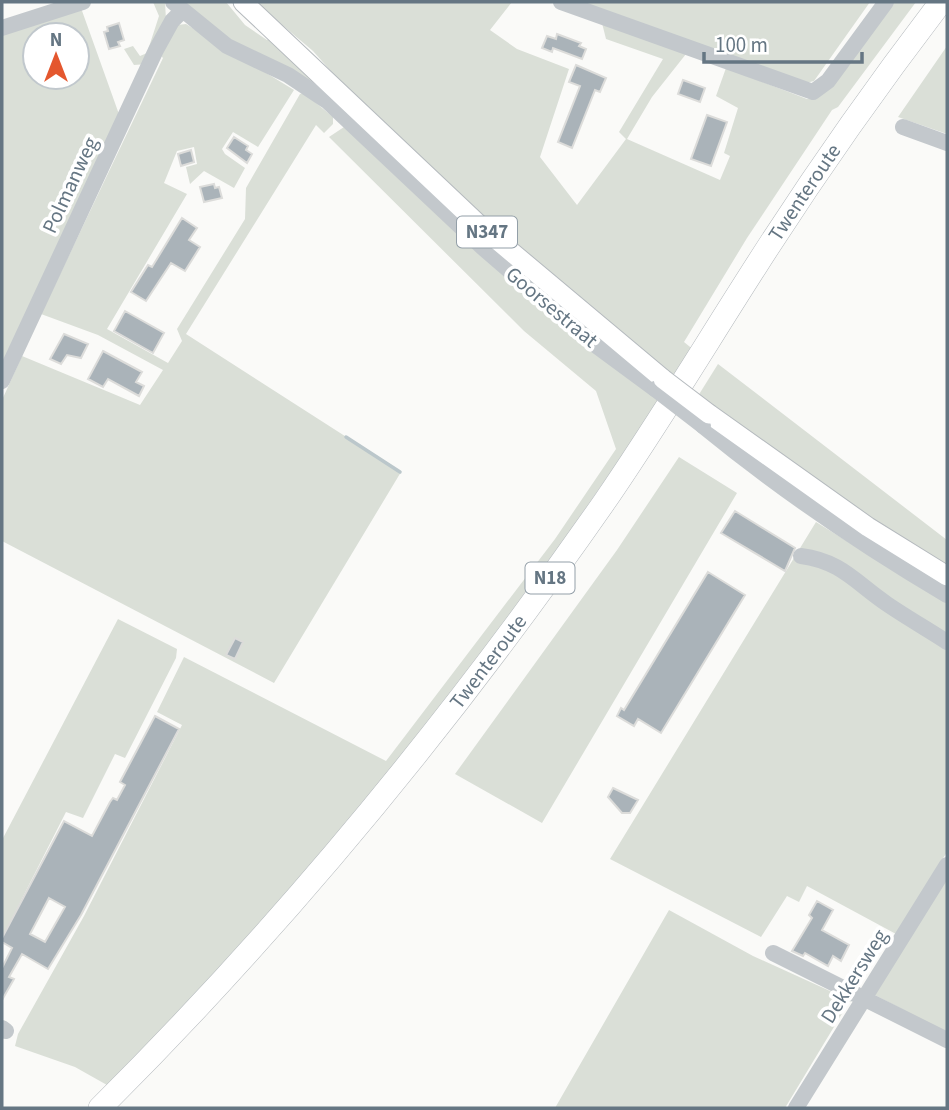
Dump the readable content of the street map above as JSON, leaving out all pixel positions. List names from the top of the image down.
{
  "streets": {
    "highway": ["Twenteroute", "N18"],
    "main road": ["N347", "Goorsestraat"],
    "street": ["Polmanweg", "Dekkersweg"]
  },
  "crossings": [
    ["Polmanweg", "Goorsestraat"]
  ],
  "scale_bar": "100 m",
  "north": "top"
}
